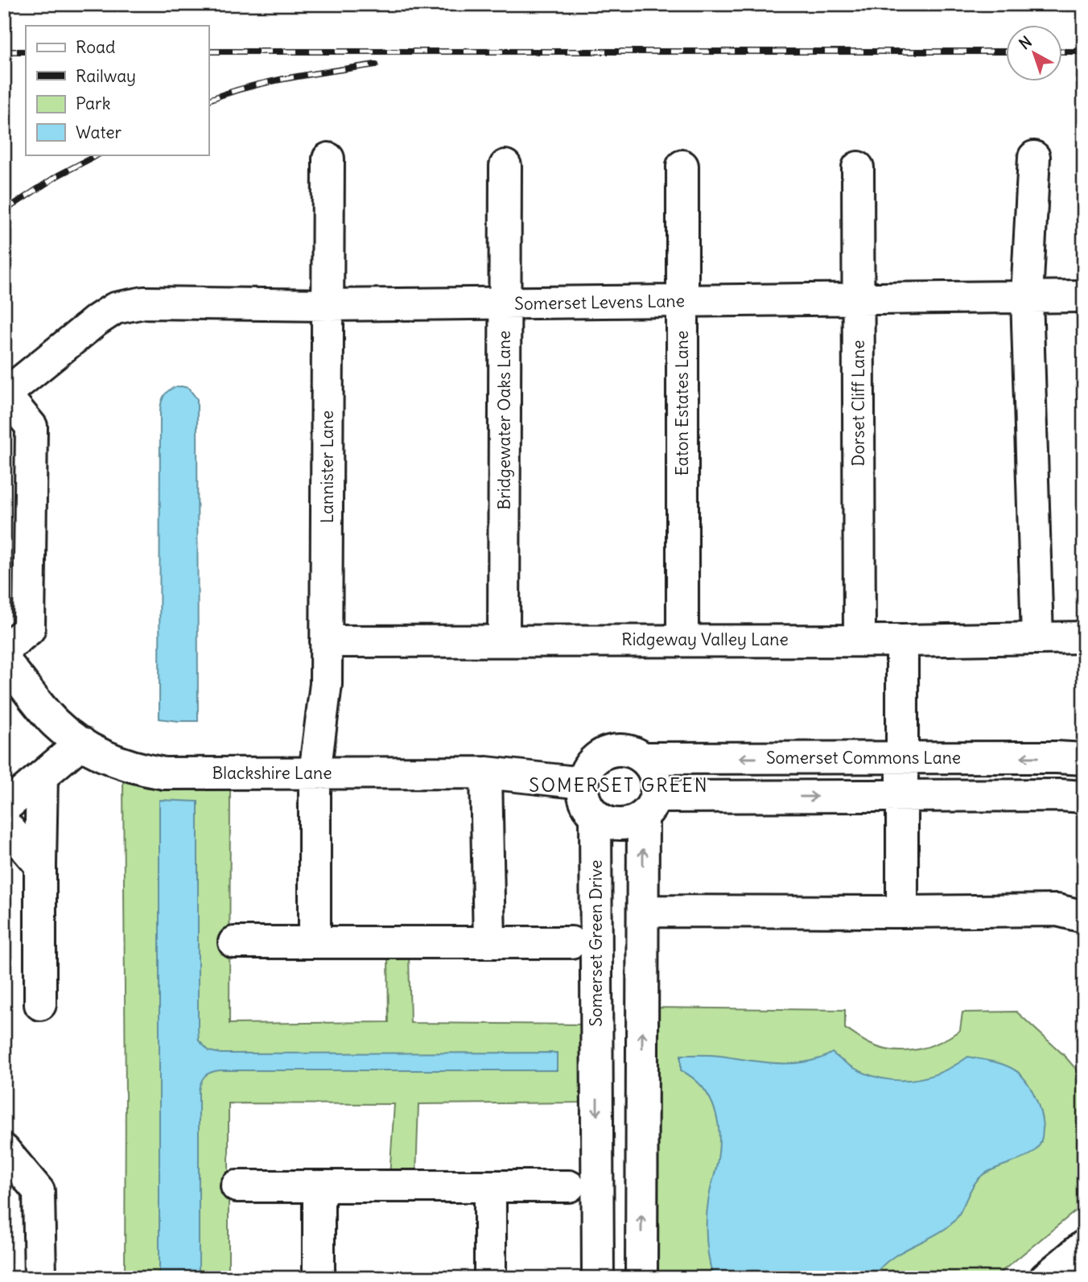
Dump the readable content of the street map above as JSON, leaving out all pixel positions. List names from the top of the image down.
{
  "streets": {
    "street": [
      "Somerset Levens Lane",
      "Eaton Estates Lane",
      "Dorset Cliff Lane",
      "Bridgewater Oaks Lane",
      "Lannister Lane",
      "Ridgeway Valley Lane",
      "Somerset Commons Lane",
      "Blackshire Lane",
      "Somerset Green Drive"
    ]
  },
  "crossings": [
    ["Somerset Levens Lane", "Eaton Estates Lane"],
    ["Somerset Levens Lane", "Dorset Cliff Lane"],
    ["Somerset Levens Lane", "Bridgewater Oaks Lane"],
    ["Somerset Levens Lane", "Lannister Lane"],
    ["Eaton Estates Lane", "Ridgeway Valley Lane"],
    ["Dorset Cliff Lane", "Ridgeway Valley Lane"],
    ["Bridgewater Oaks Lane", "Ridgeway Valley Lane"],
    ["Lannister Lane", "Ridgeway Valley Lane"],
    ["Lannister Lane", "Blackshire Lane"],
    ["Somerset Commons Lane", "Blackshire Lane"],
    ["Somerset Commons Lane", "Somerset Green Drive"],
    ["Blackshire Lane", "Somerset Green Drive"]
  ],
  "districts": ["SOMERSET GREEN"],
  "legend": [
    "Road",
    "Railway",
    "Park",
    "Water"
  ],
  "north": "top left"
}
